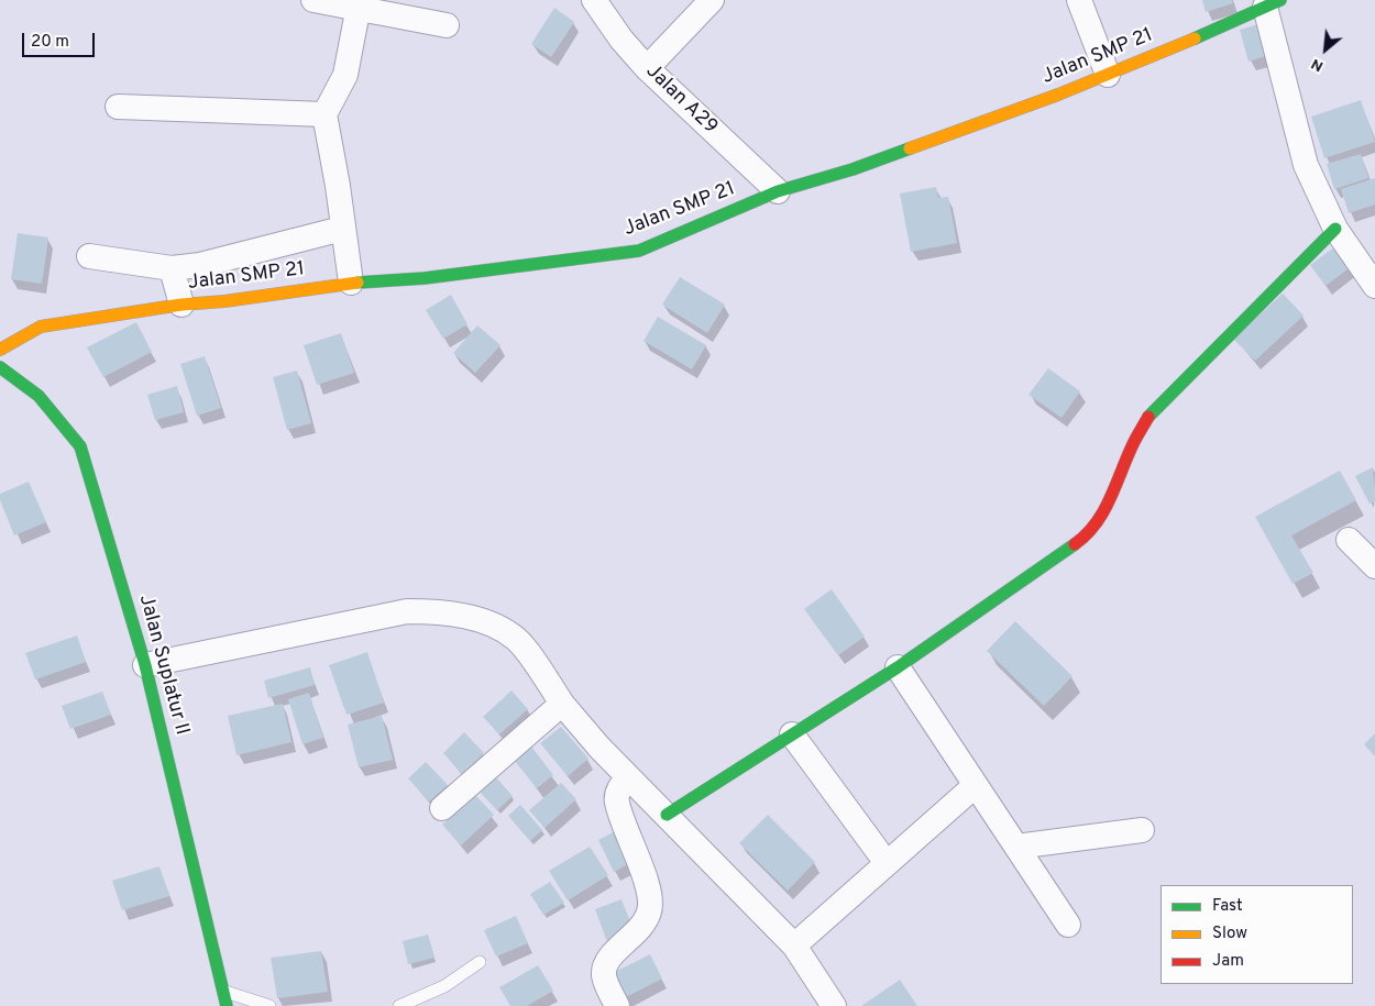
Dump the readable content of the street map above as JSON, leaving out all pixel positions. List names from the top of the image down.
{
  "streets": {
    "street": ["Jalan SMP 21", "Jalan A29", "Jalan Suplatur II"]
  },
  "crossings": [
    ["Jalan SMP 21", "Jalan A29"]
  ],
  "legend": ["Fast", "Slow", "Jam"],
  "scale_bar": "20 m",
  "north": "bottom left"
}
